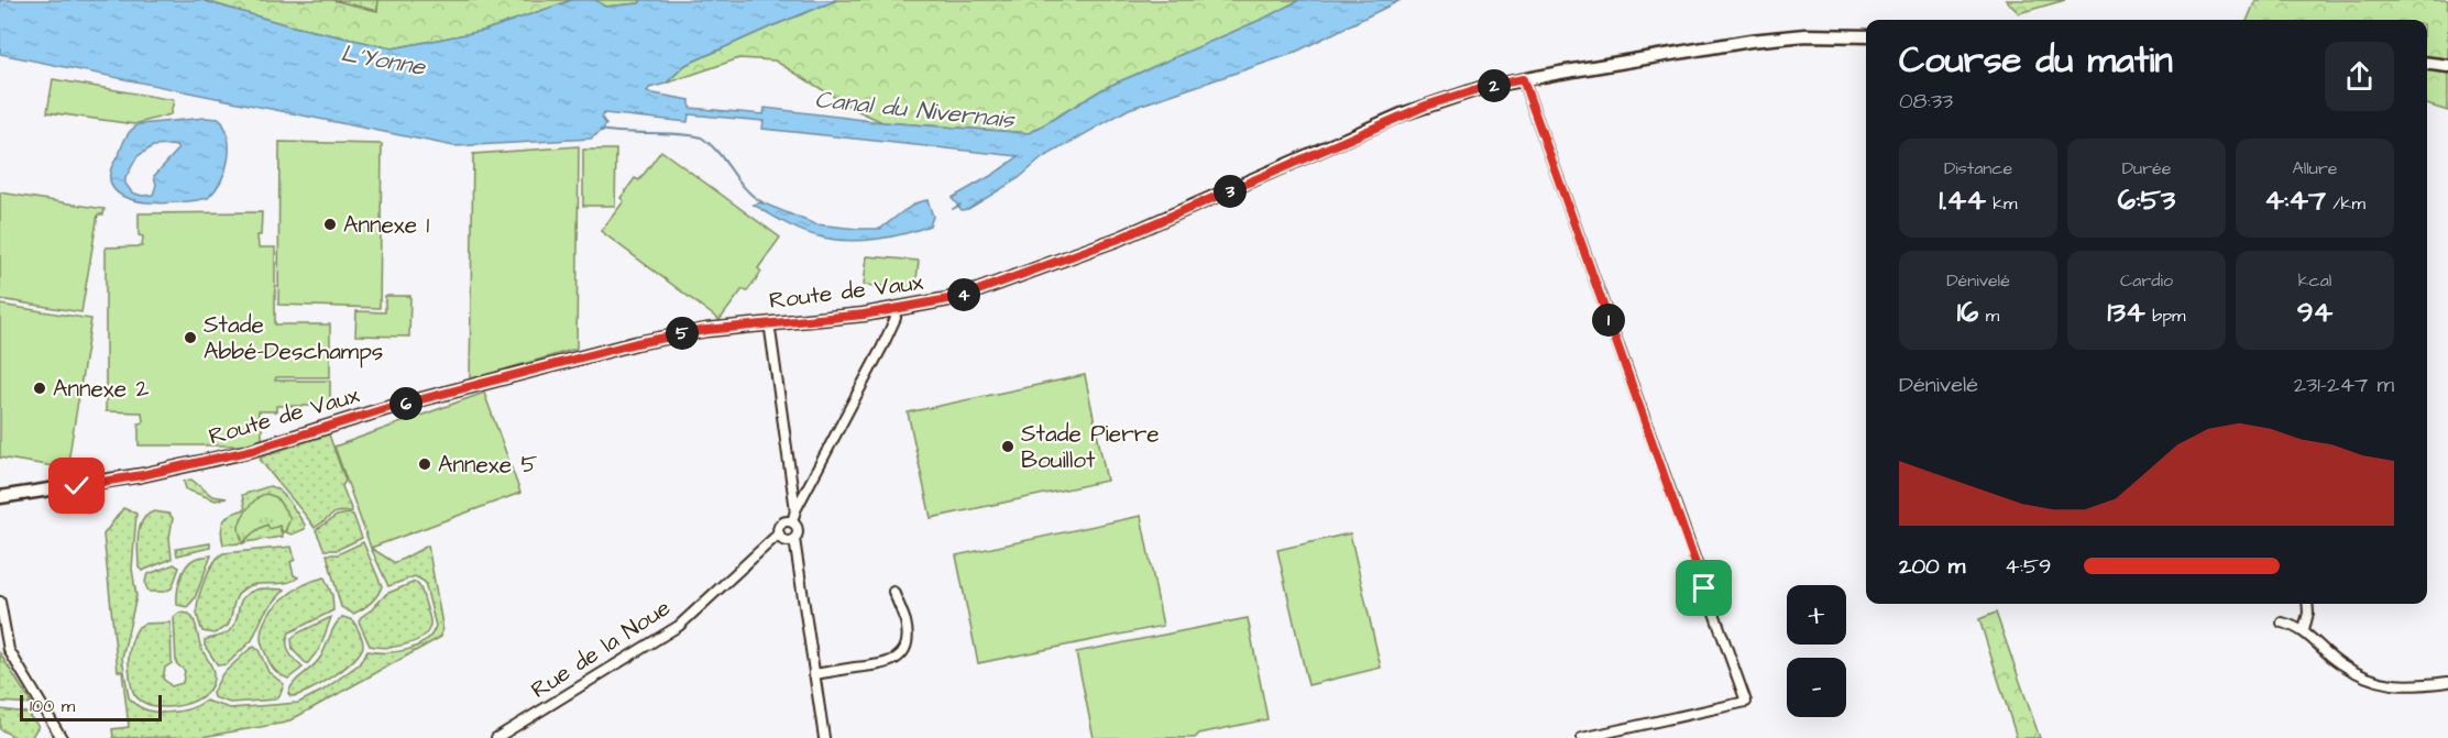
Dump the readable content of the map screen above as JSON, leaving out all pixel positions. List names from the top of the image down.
{
  "streets": {
    "street": ["Route de Vaux", "Rue de la Noue"]
  },
  "water": ["L'Yonne", "Canal du Nivernais"],
  "places": [
    "Annexe 1",
    "Stade Abbé-Deschamps",
    "Annexe 2",
    "Stade Pierre Bouillot",
    "Annexe 5"
  ],
  "scale_bar": "100 m",
  "page": {
    "heading": ["Course du matin", "08:33"],
    "pins": [
      "2",
      "3",
      "4",
      "1",
      "5",
      "6"
    ],
    "stats": [
      ["Distance", "1.44 km"],
      ["Durée", "6:53"],
      ["Allure", "4:47 /km"],
      ["Dénivelé", "16 m"],
      ["Cardio", "134 bpm"],
      ["kcal", "94"]
    ],
    "chart": ["Dénivelé", "231–247 m"],
    "list": [
      {
        "name": "200 m",
        "note": "4:59"
      }
    ],
    "map_buttons": ["+", "−"],
    "scale": "100 m"
  }
}
